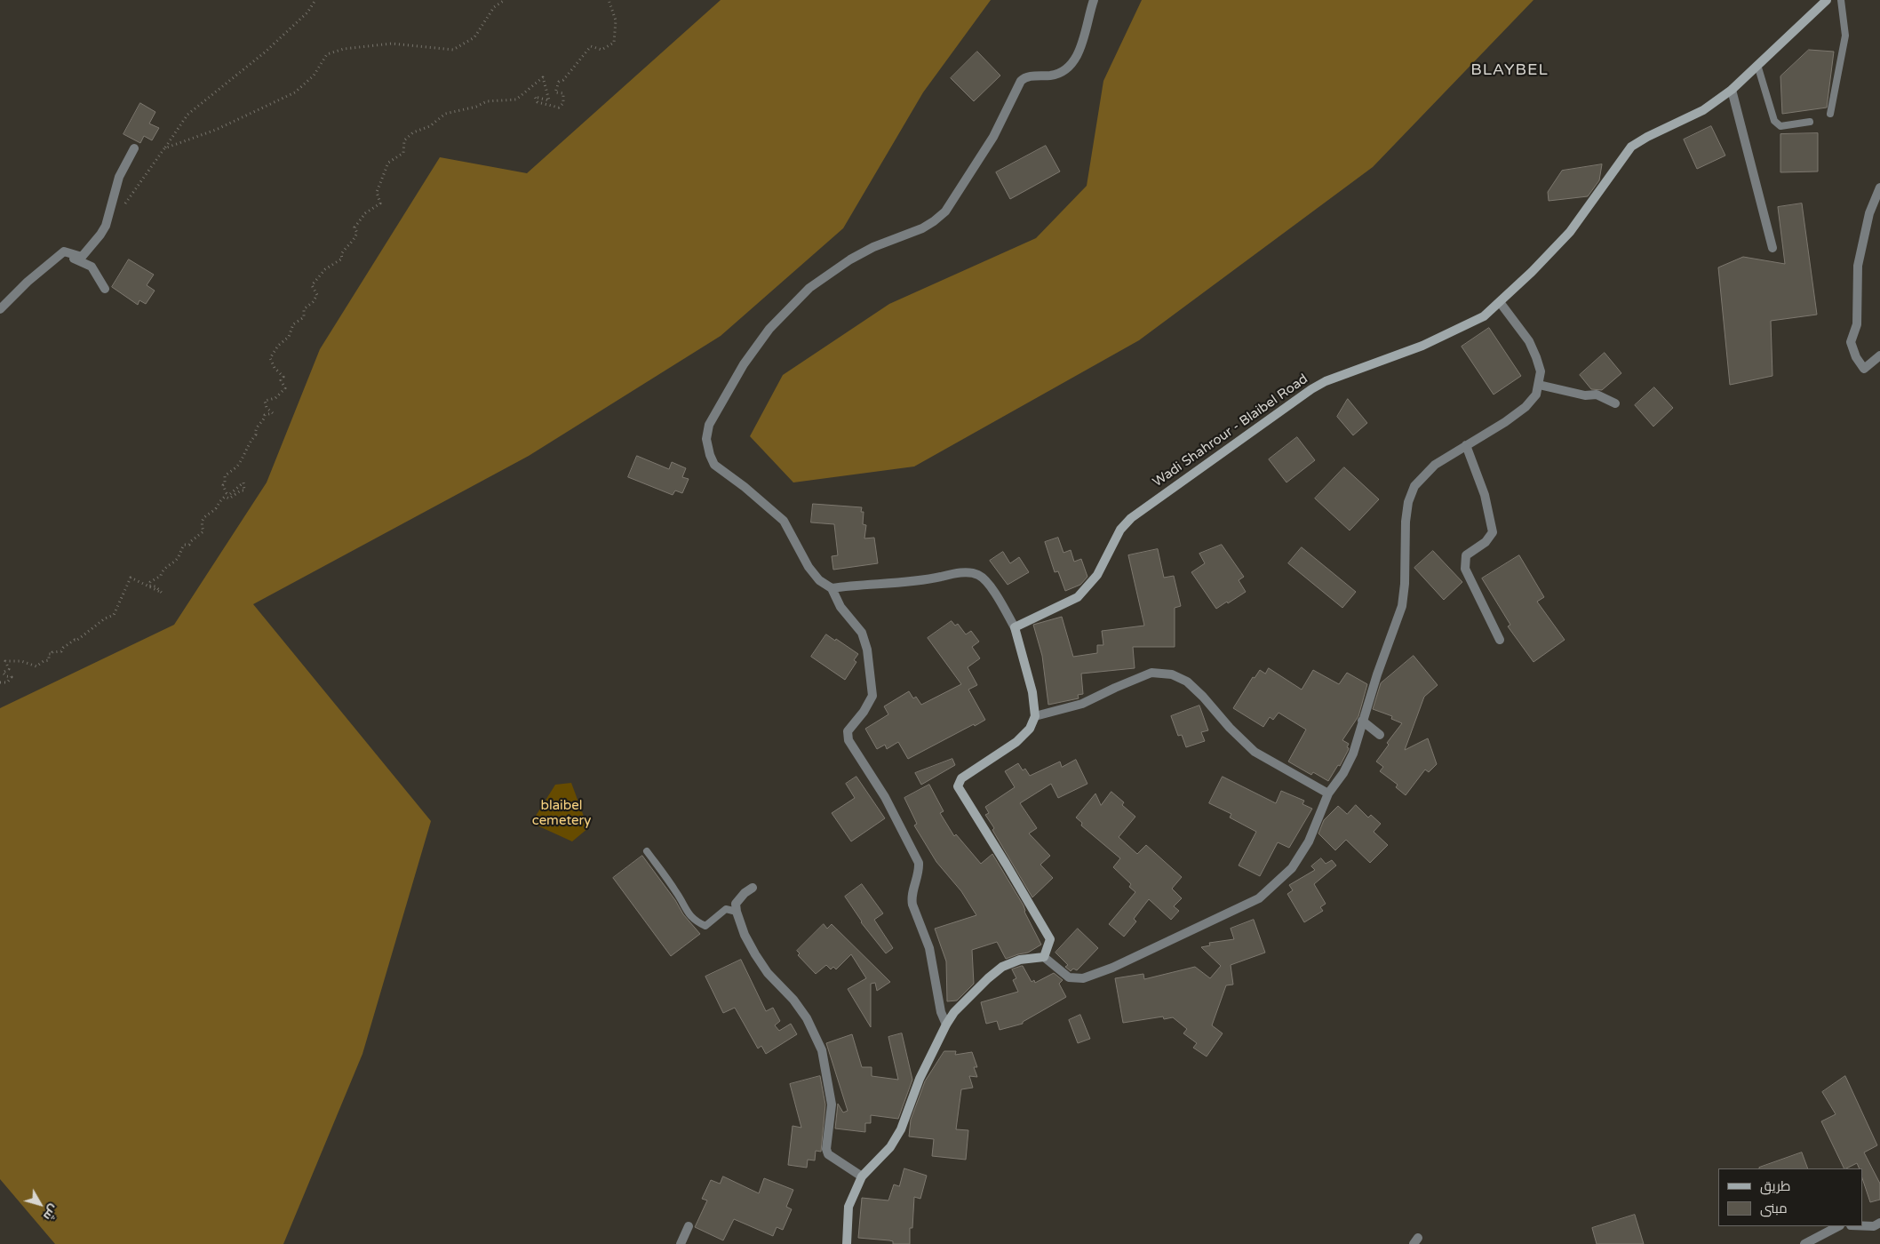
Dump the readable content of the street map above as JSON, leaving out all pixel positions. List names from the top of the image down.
{
  "streets": {
    "street": ["Wadi Shahrour - Blaibel Road"]
  },
  "districts": ["BLAYBEL"],
  "parks": ["blaibel cemetery"],
  "legend": ["طريق", "مبنى"],
  "north": "bottom right"
}
